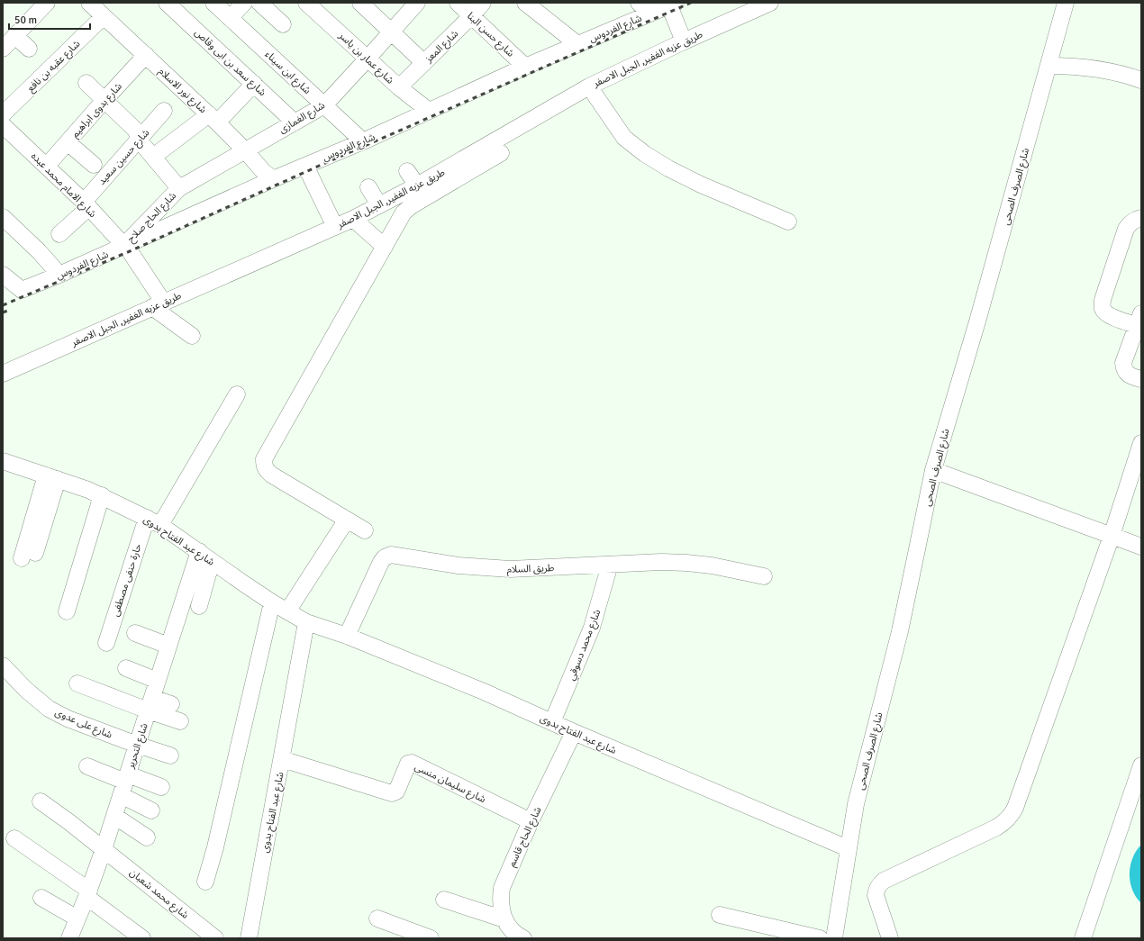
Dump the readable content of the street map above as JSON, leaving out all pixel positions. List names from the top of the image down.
{
  "streets": {
    "street": [
      "شارع الفردوس",
      "شارع حسن البنا",
      "شارع المعز",
      "شارع عمار بن ياسر",
      "طريق عزبه الغفير, الجبل الاصفر",
      "شارع سعد بن ابى وقاص",
      "شارع عقبه بن نافع",
      "شارع ابن سيناء",
      "شارع نور الاسلام",
      "شارع بدوى ابراهيم",
      "شارع الغمازى",
      "شارع حسين سعيد",
      "شارع الامام محمد عبده",
      "شارع الصرف الصحى",
      "شارع الحاج صلاح",
      "شارع عبد الفتاح بدوى",
      "طريق السلام",
      "حارة حنفى مصطفى",
      "شارع محمد دسوقي",
      "شارع على عدوى",
      "شارع التحرير",
      "شارع سليمان منسى",
      "شارع الحاج قاسم",
      "شارع محمد شعبان"
    ]
  },
  "crossings": [
    ["شارع الفردوس", "شارع حسن البنا"],
    ["شارع الفردوس", "شارع عمار بن ياسر"],
    ["شارع الفردوس", "شارع ابن سيناء"],
    ["شارع الفردوس", "شارع نور الاسلام"],
    ["شارع الفردوس", "شارع الامام محمد عبده"],
    ["شارع الفردوس", "شارع الحاج صلاح"],
    ["شارع حسن البنا", "شارع المعز"],
    ["شارع المعز", "شارع عمار بن ياسر"],
    ["شارع عمار بن ياسر", "شارع الغمازى"],
    ["طريق عزبه الغفير, الجبل الاصفر", "شارع الامام محمد عبده"],
    ["شارع سعد بن ابى وقاص", "شارع الغمازى"],
    ["شارع عقبه بن نافع", "شارع نور الاسلام"],
    ["شارع ابن سيناء", "شارع الغمازى"],
    ["شارع نور الاسلام", "شارع بدوى ابراهيم"],
    ["شارع نور الاسلام", "شارع الغمازى"],
    ["شارع بدوى ابراهيم", "شارع الامام محمد عبده"],
    ["شارع بدوى ابراهيم", "شارع الحاج صلاح"],
    ["شارع الغمازى", "شارع الحاج صلاح"],
    ["شارع حسين سعيد", "شارع الامام محمد عبده"],
    ["شارع حسين سعيد", "شارع الحاج صلاح"],
    ["شارع الامام محمد عبده", "شارع الحاج صلاح"],
    ["شارع الصرف الصحى", "شارع عبد الفتاح بدوى"],
    ["شارع عبد الفتاح بدوى", "طريق السلام"],
    ["شارع عبد الفتاح بدوى", "حارة حنفى مصطفى"],
    ["شارع عبد الفتاح بدوى", "شارع محمد دسوقي"],
    ["شارع عبد الفتاح بدوى", "شارع التحرير"],
    ["شارع عبد الفتاح بدوى", "شارع سليمان منسى"],
    ["شارع عبد الفتاح بدوى", "شارع الحاج قاسم"],
    ["طريق السلام", "شارع محمد دسوقي"],
    ["شارع على عدوى", "شارع التحرير"],
    ["شارع التحرير", "شارع محمد شعبان"],
    ["شارع سليمان منسى", "شارع الحاج قاسم"]
  ],
  "scale_bar": "50 m"
}
